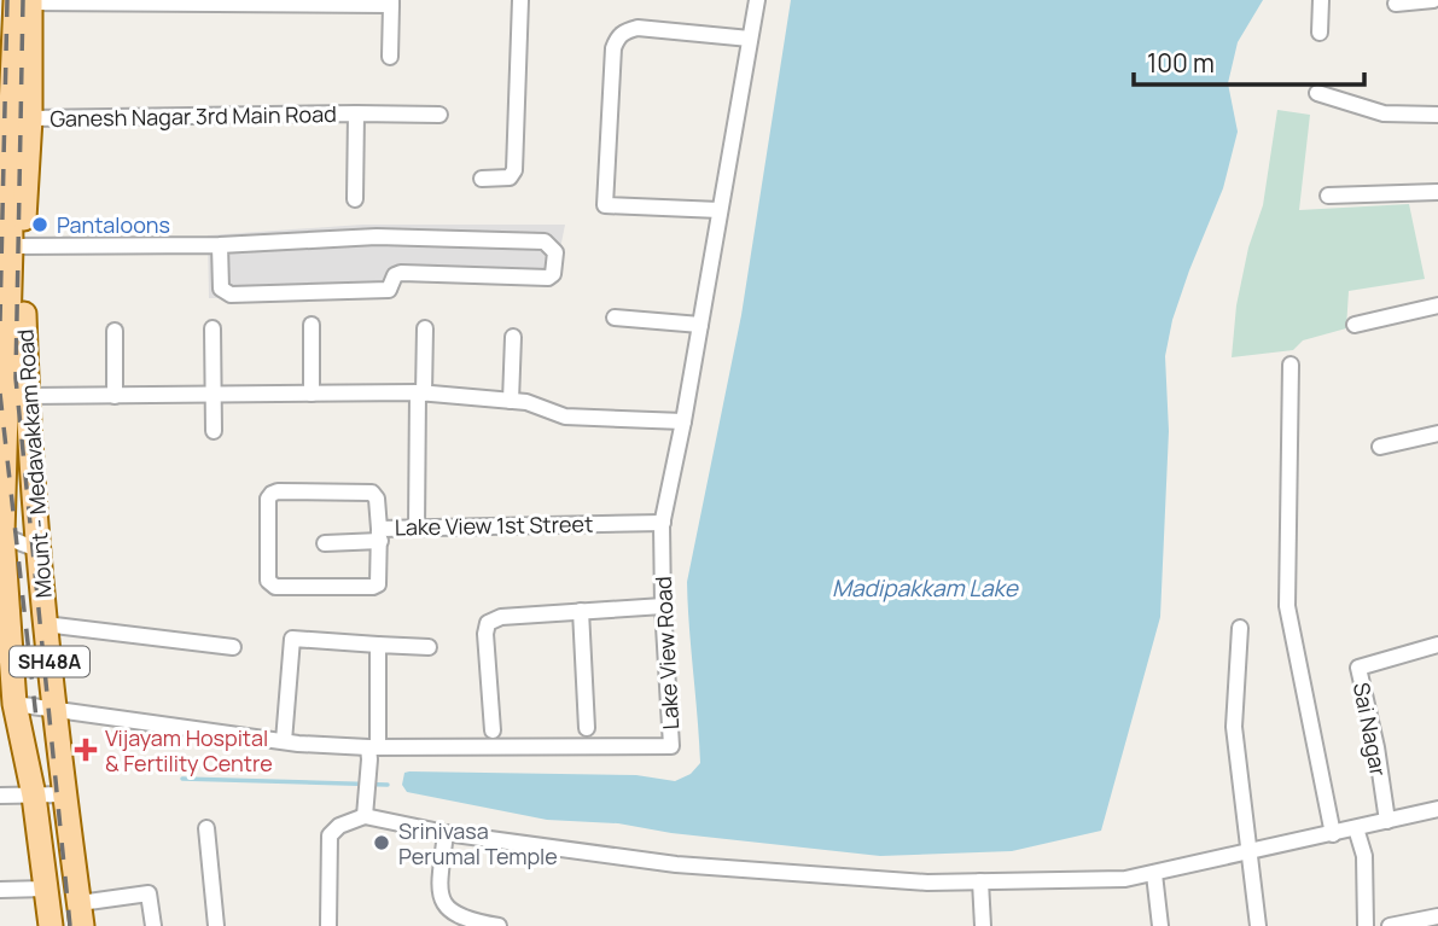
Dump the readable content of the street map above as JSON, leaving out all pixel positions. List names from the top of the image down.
{
  "streets": {
    "main road": ["Mount - Medavakkam Road", "SH48A"],
    "street": [
      "Ganesh Nagar 3rd Main Road",
      "Lake View 1st Street",
      "Lake View Road",
      "Sai Nagar"
    ]
  },
  "crossings": [
    ["Ganesh Nagar 3rd Main Road", "Mount - Medavakkam Road"],
    ["Mount - Medavakkam Road", "Lake View Road"],
    ["Lake View 1st Street", "Lake View Road"]
  ],
  "water": ["Madipakkam Lake"],
  "places": {
    "other": ["Pantaloons", "Srinivasa Perumal Temple"],
    "health": ["Vijayam Hospital & Fertility Centre"]
  },
  "scale_bar": "100 m"
}
